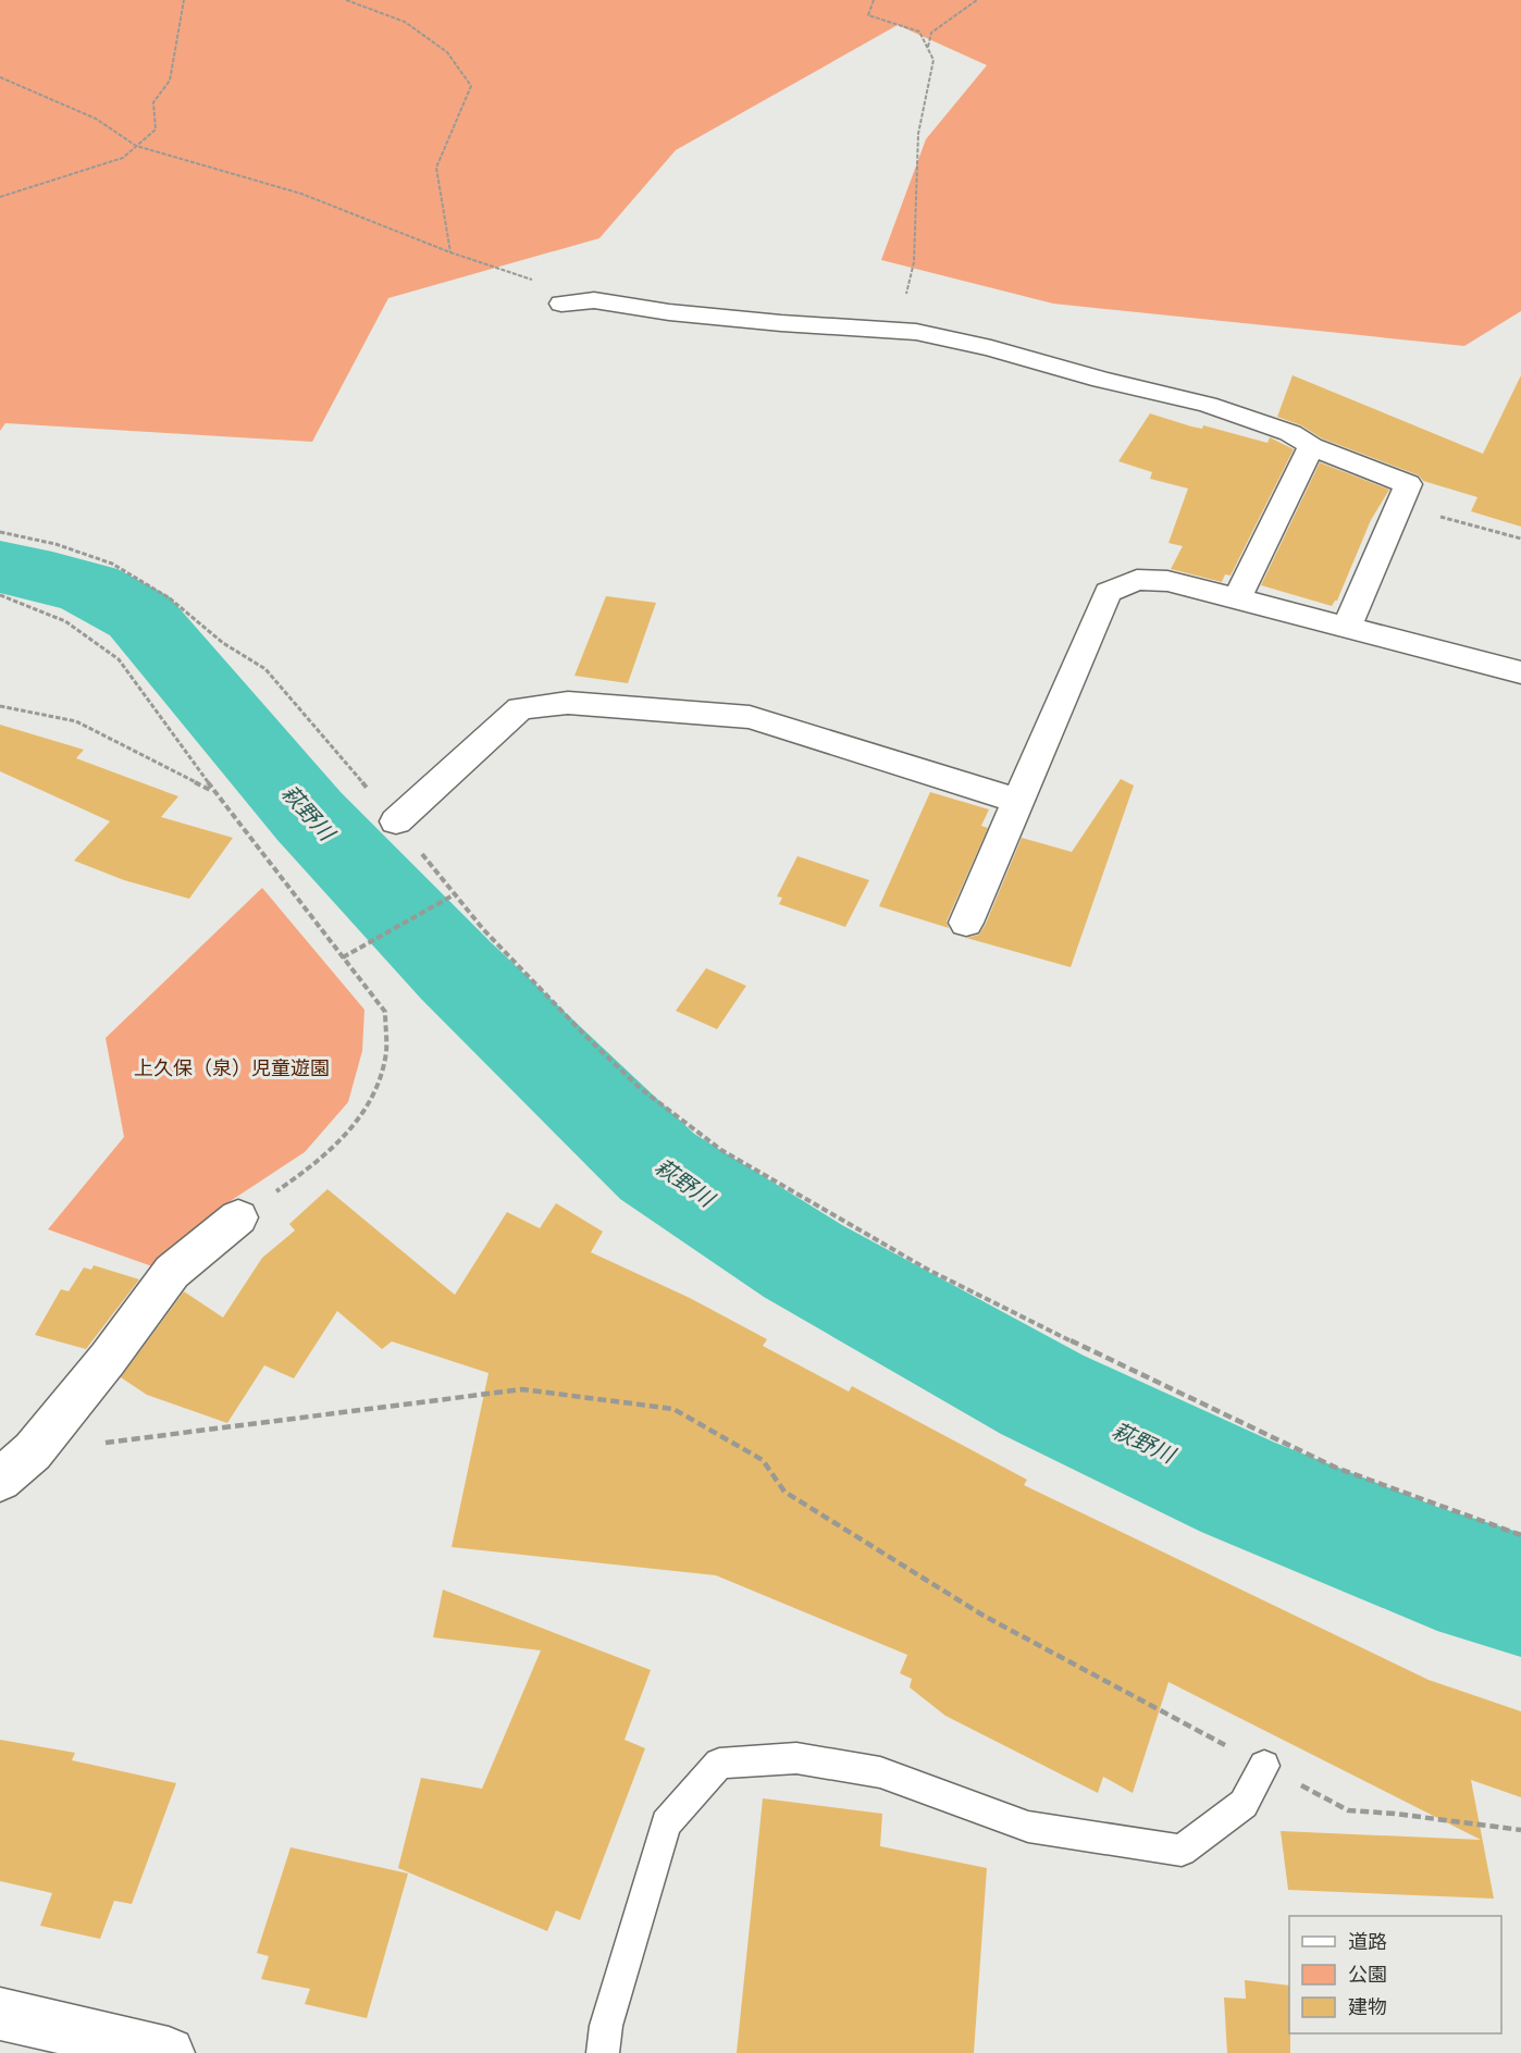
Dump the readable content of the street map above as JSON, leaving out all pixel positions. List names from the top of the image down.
{
  "water": ["萩野川"],
  "parks": ["上久保（泉）児童遊園"],
  "legend": ["道路", "公園", "建物"]
}
